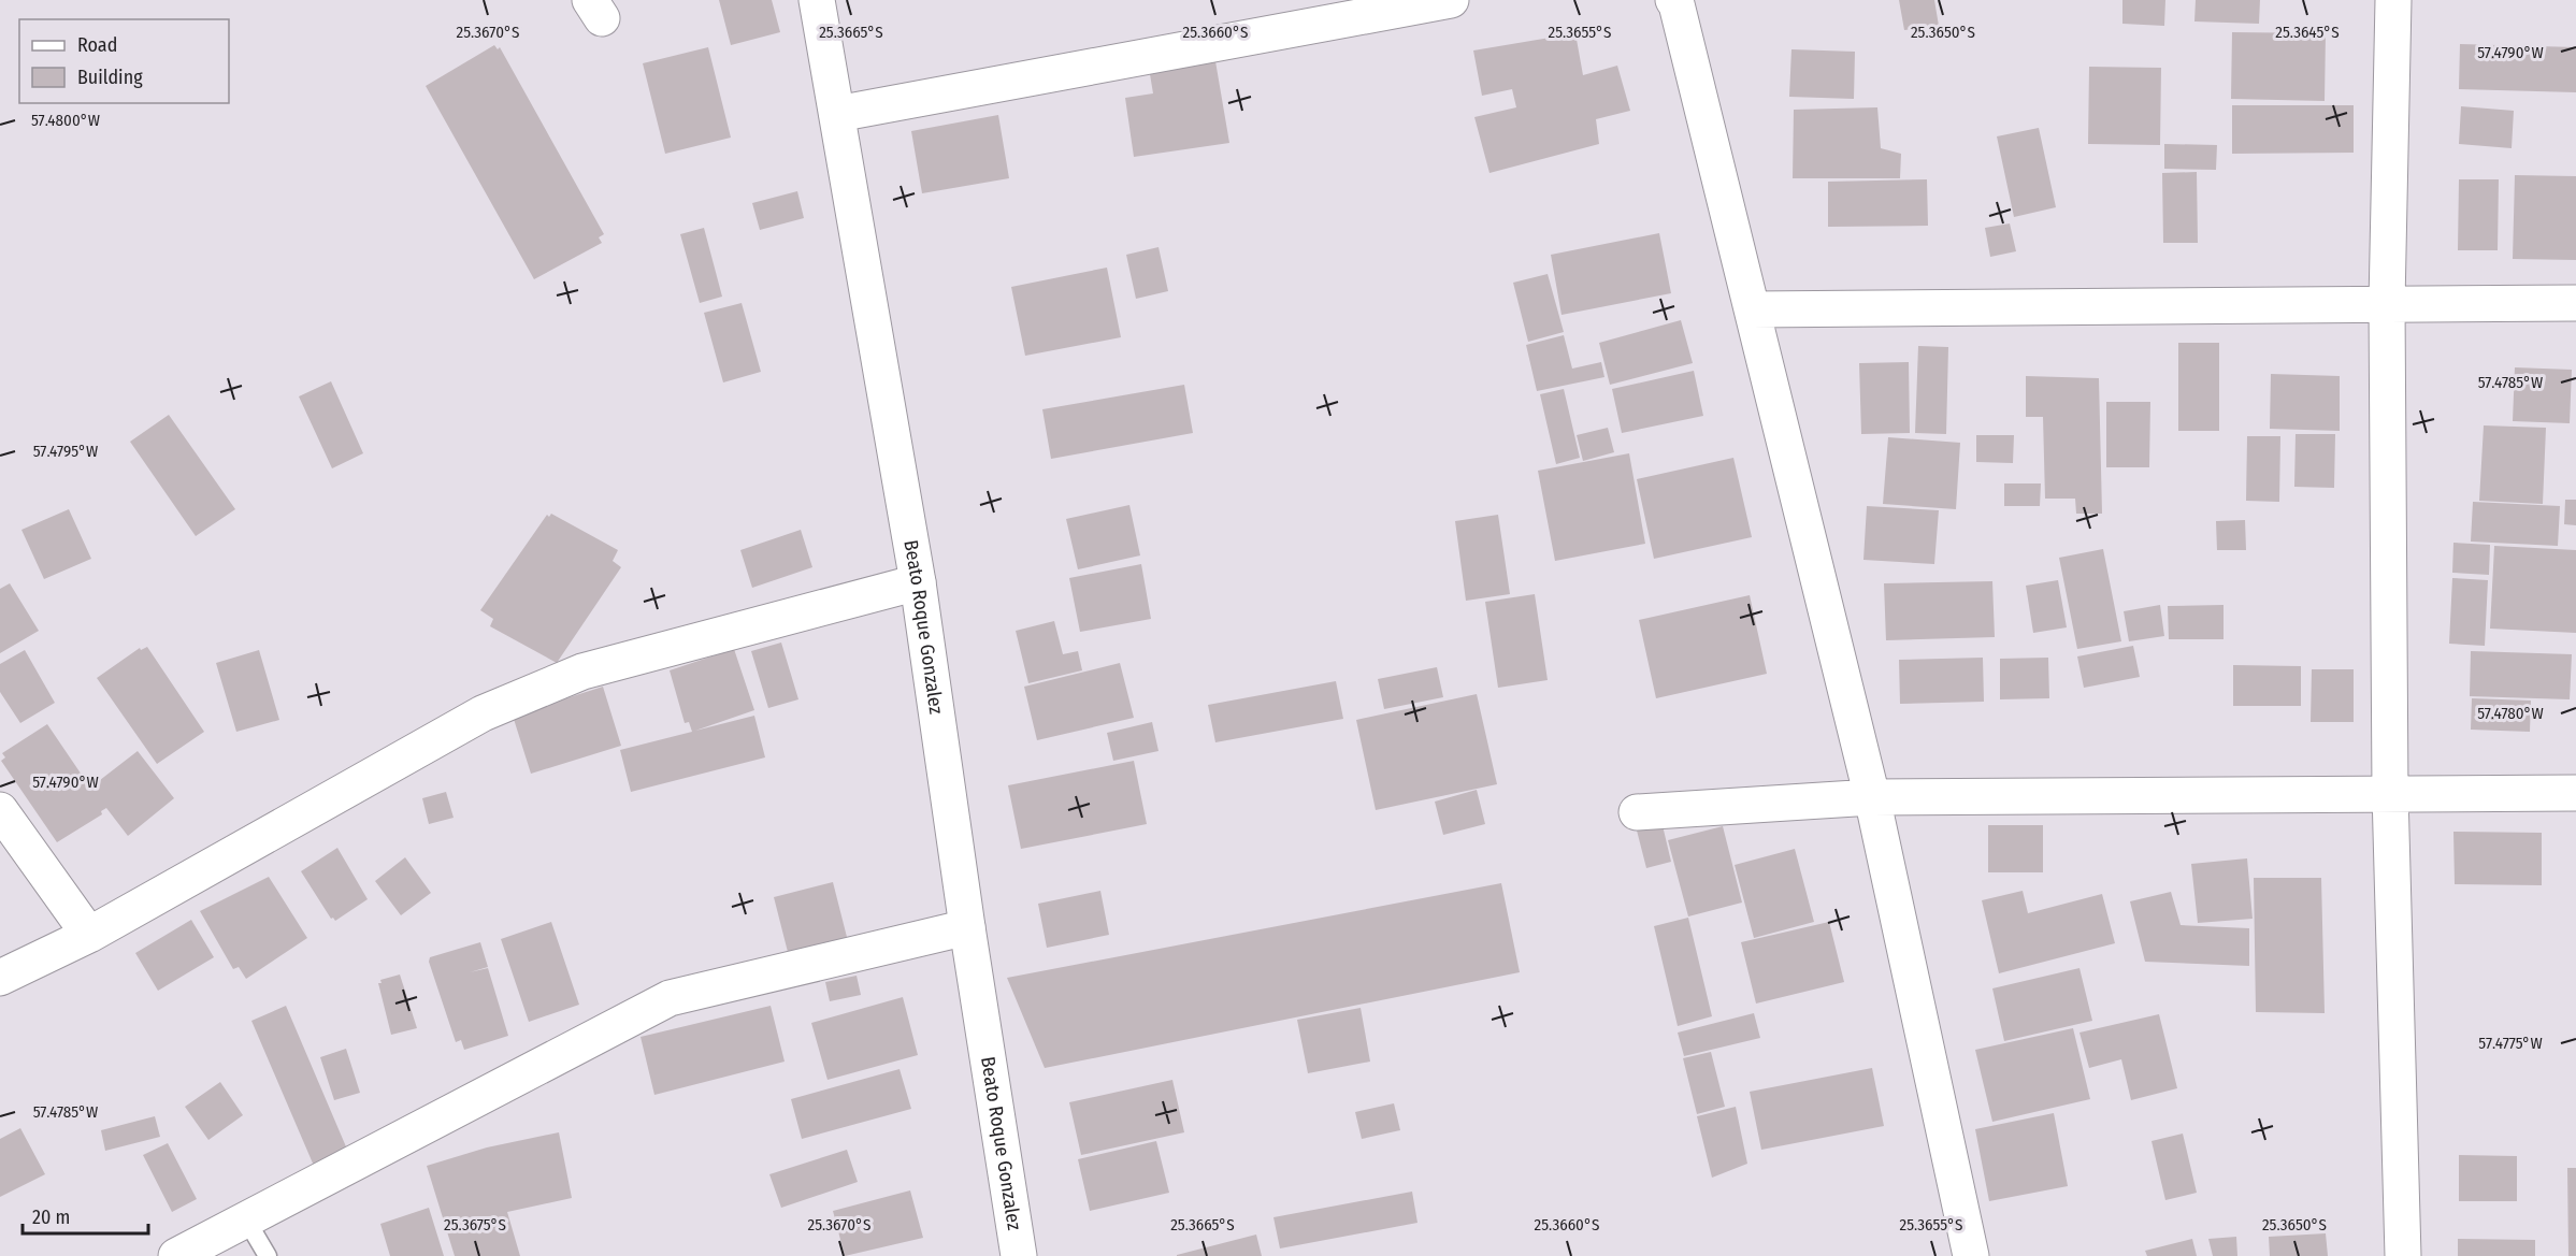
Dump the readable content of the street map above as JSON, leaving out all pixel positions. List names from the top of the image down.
{
  "streets": {
    "street": ["Beato Roque Gonzalez"]
  },
  "legend": ["Road", "Building"],
  "scale_bar": "20 m",
  "coordinates": [
    "25.3670°S",
    "25.3665°S",
    "25.3660°S",
    "25.3655°S",
    "25.3650°S",
    "25.3645°S",
    "57.4790°W",
    "57.4800°W",
    "57.4785°W",
    "57.4795°W",
    "57.4780°W",
    "57.4775°W",
    "25.3675°S"
  ]
}
